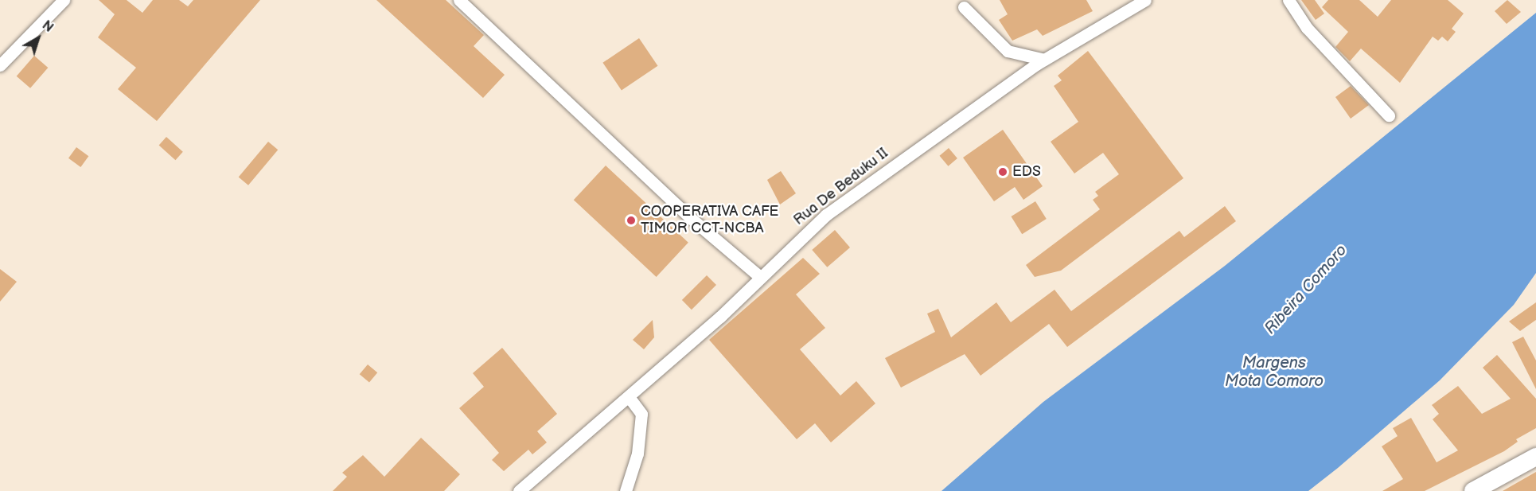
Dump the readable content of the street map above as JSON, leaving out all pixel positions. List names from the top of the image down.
{
  "streets": {
    "street": ["Rua De Beduku II"]
  },
  "water": ["Ribeira Comoro", "Margens Mota Comoro"],
  "places": ["EDS", "COOPERATIVA CAFE TIMOR CCT-NCBA"],
  "north": "top right"
}
